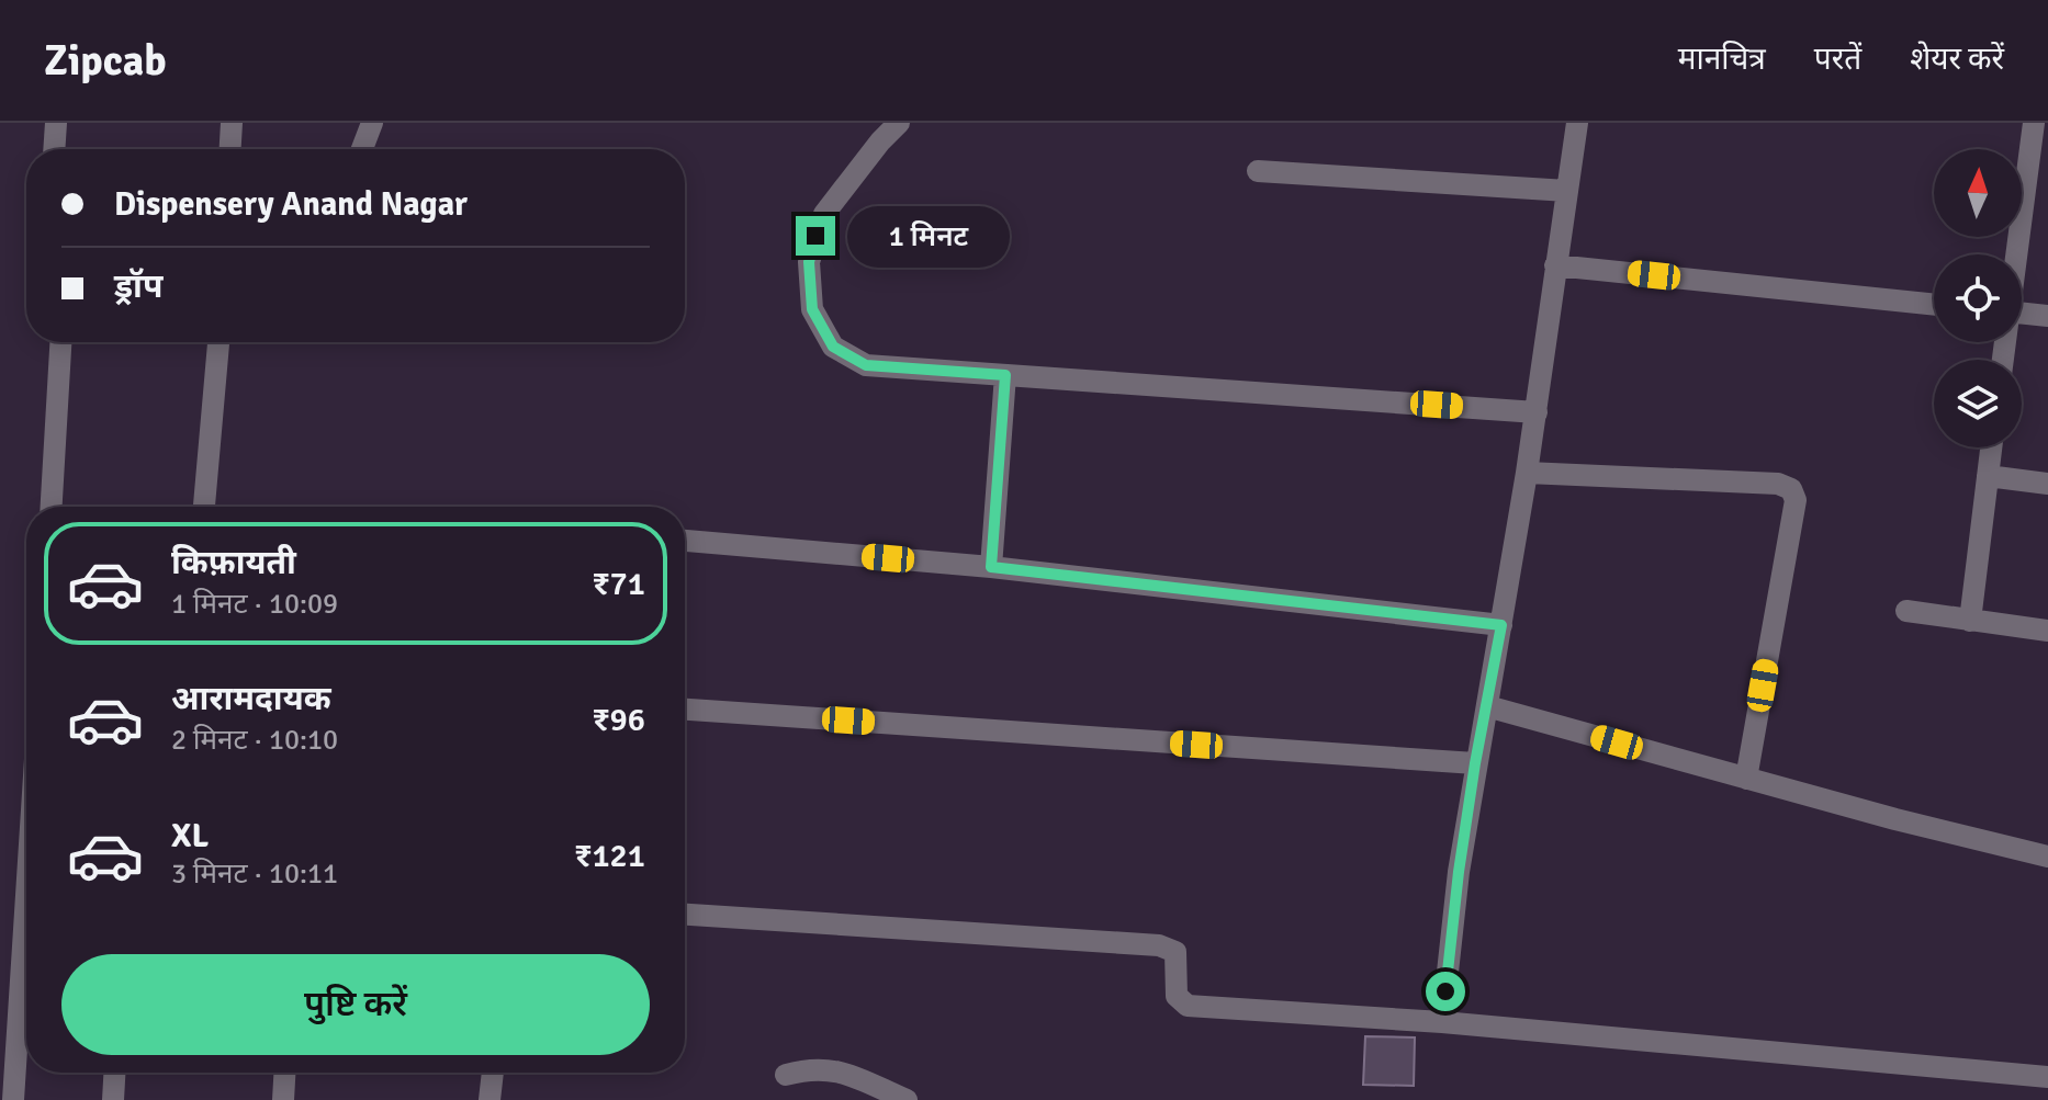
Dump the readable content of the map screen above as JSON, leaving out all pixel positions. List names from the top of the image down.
{
  "north": "top",
  "page": {
    "header": "Zipcab",
    "nav": ["मानचित्र", "परतें", "शेयर करें"],
    "banner": ["Dispensery Anand Nagar", "ड्रॉप"],
    "bubble": "1 मिनट",
    "list": [
      {
        "name": "किफ़ायती",
        "note": "1 मिनट · 10:09",
        "value": "₹71"
      },
      {
        "name": "आरामदायक",
        "note": "2 मिनट · 10:10",
        "value": "₹96"
      },
      {
        "name": "XL",
        "note": "3 मिनट · 10:11",
        "value": "₹121"
      }
    ],
    "buttons": "पुष्टि करें"
  }
}
